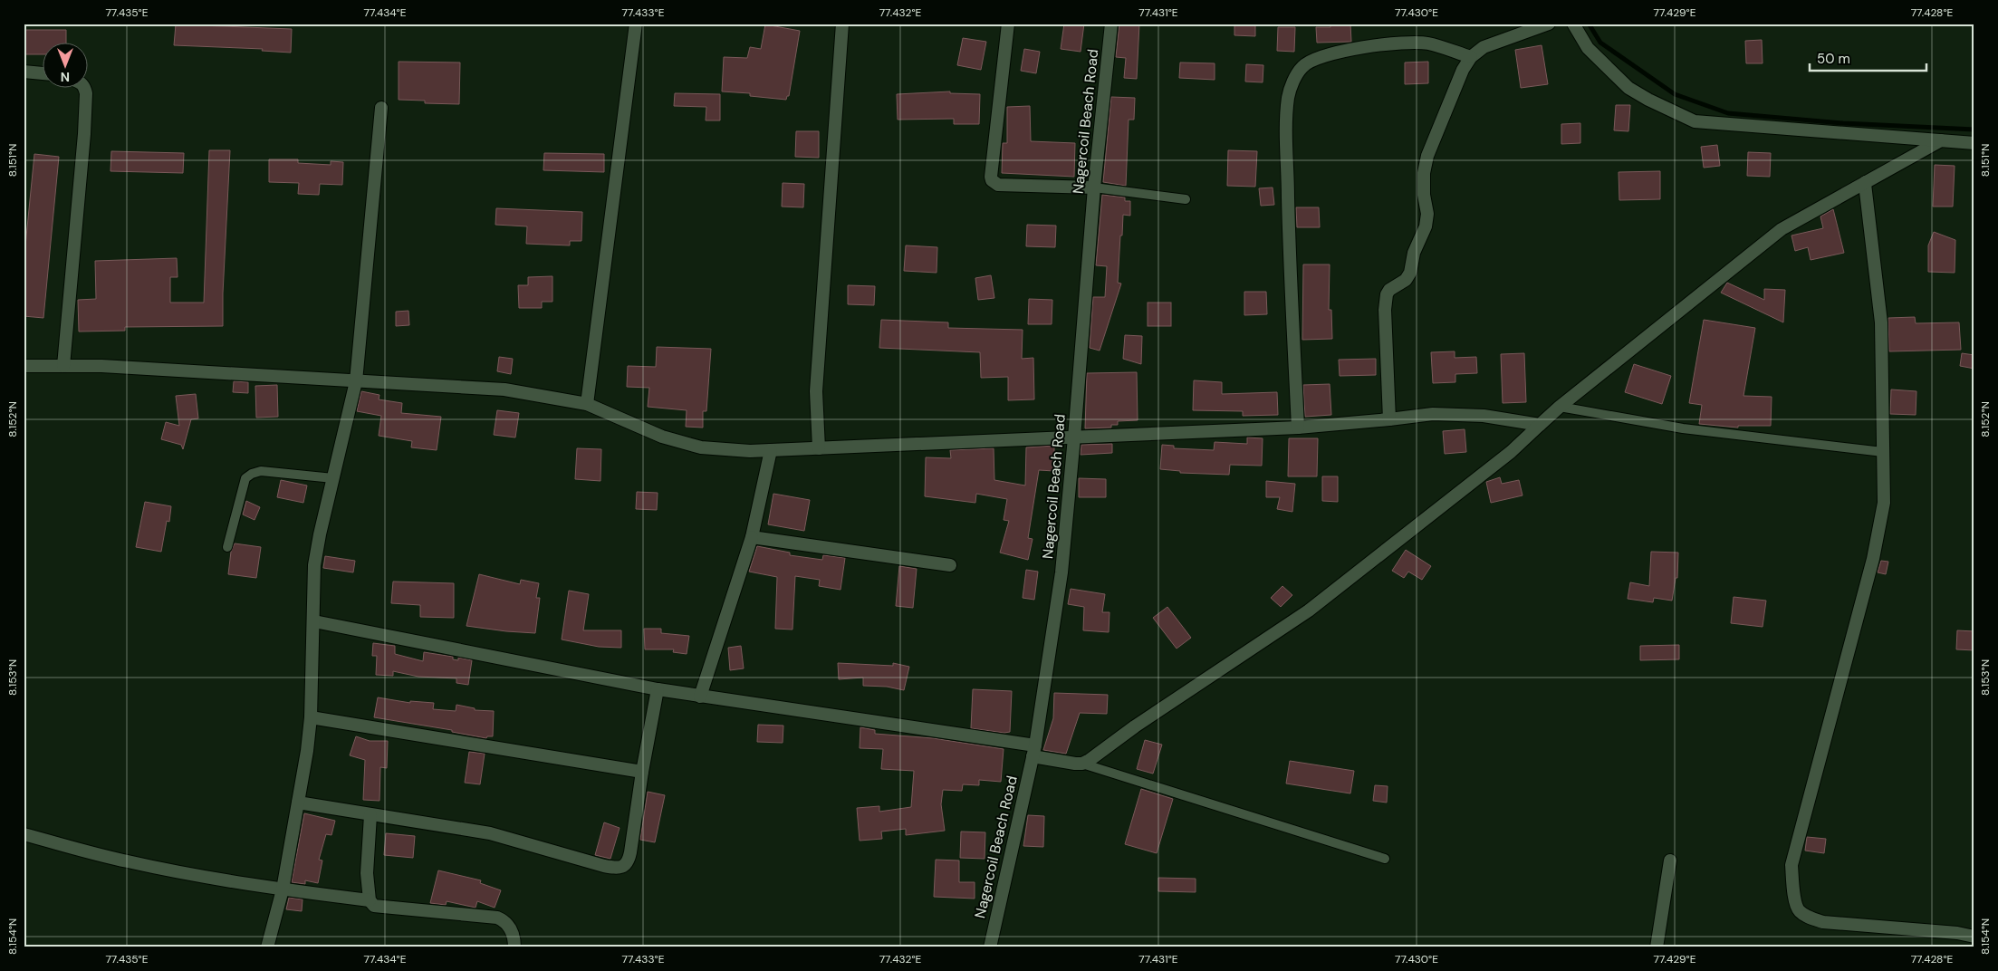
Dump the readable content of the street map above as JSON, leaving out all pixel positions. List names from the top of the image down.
{
  "streets": {
    "street": ["Nagercoil Beach Road"]
  },
  "scale_bar": "50 m",
  "north": "bottom",
  "coordinates": [
    "77.435°E",
    "77.434°E",
    "77.433°E",
    "77.432°E",
    "77.431°E",
    "77.430°E",
    "77.429°E",
    "77.428°E",
    "8.151°N",
    "8.152°N",
    "8.153°N",
    "8.154°N"
  ]
}
